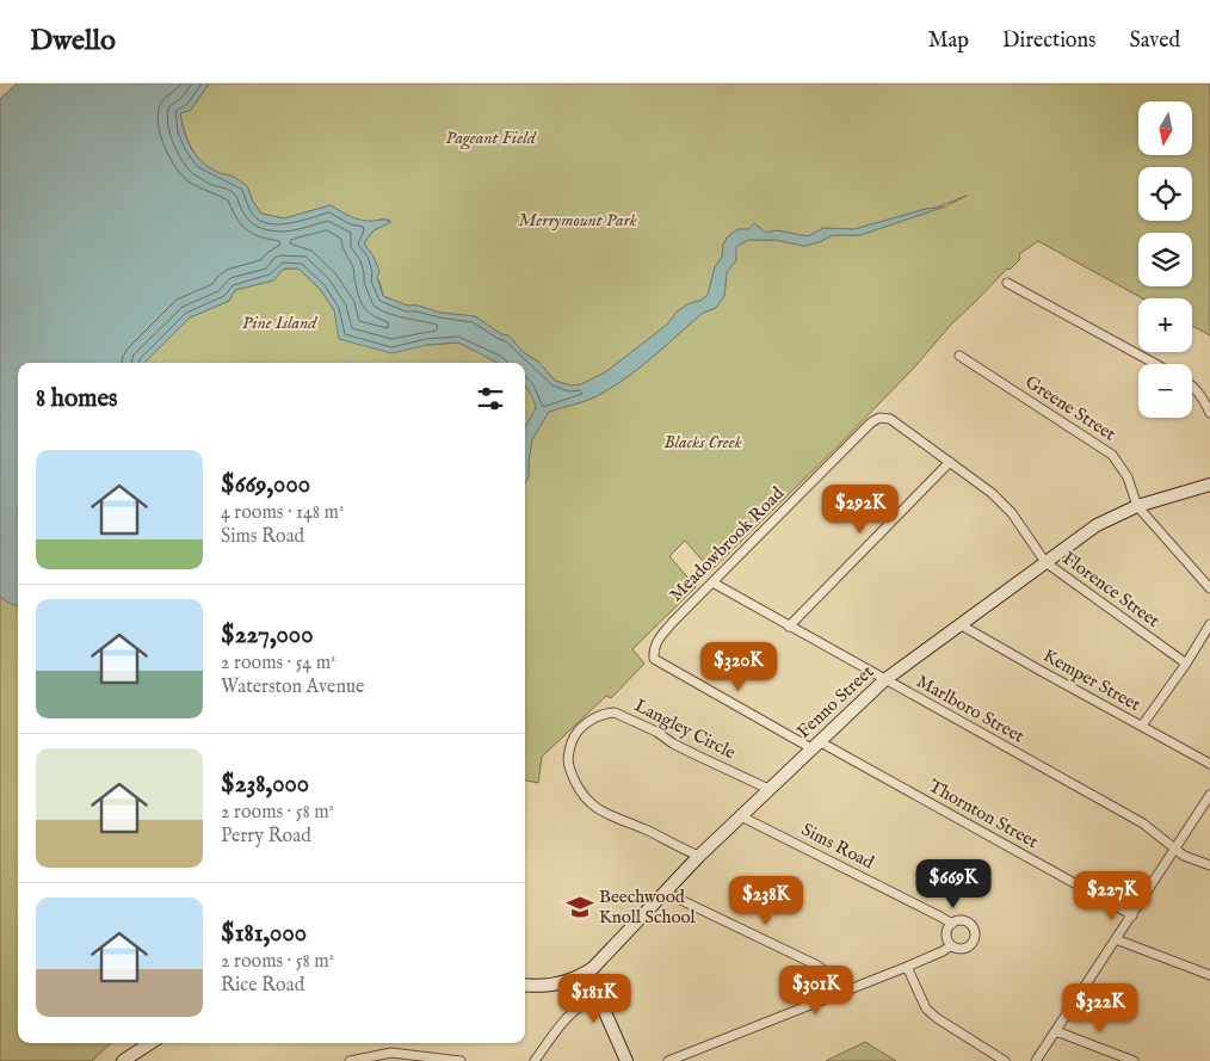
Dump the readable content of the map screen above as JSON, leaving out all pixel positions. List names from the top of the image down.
{
  "streets": {
    "street": [
      "Greene Street",
      "Meadowbrook Road",
      "Florence Street",
      "Kemper Street",
      "Fenno Street",
      "Marlboro Street",
      "Langley Circle",
      "Thornton Street",
      "Sims Road"
    ]
  },
  "crossings": [
    ["Greene Street", "Fenno Street"],
    ["Meadowbrook Road", "Florence Street"],
    ["Meadowbrook Road", "Marlboro Street"],
    ["Meadowbrook Road", "Thornton Street"],
    ["Florence Street", "Fenno Street"],
    ["Kemper Street", "Fenno Street"],
    ["Fenno Street", "Marlboro Street"],
    ["Fenno Street", "Langley Circle"],
    ["Fenno Street", "Thornton Street"],
    ["Fenno Street", "Sims Road"]
  ],
  "parks": [
    "Pageant Field",
    "Merrymount Park",
    "Pine Island",
    "Blacks Creek"
  ],
  "places": {
    "school or university": ["Beechwood Knoll School"]
  },
  "north": "bottom",
  "page": {
    "header": "Dwello",
    "nav": ["Map", "Directions", "Saved"],
    "map_buttons": ["+", "−"],
    "heading": "8 homes",
    "list": [
      {
        "name": "$669,000",
        "note": "4 rooms · 148 m² · Sims Road"
      },
      {
        "name": "$227,000",
        "note": "2 rooms · 54 m² · Waterston Avenue"
      },
      {
        "name": "$238,000",
        "note": "2 rooms · 58 m² · Perry Road"
      },
      {
        "name": "$181,000",
        "note": "2 rooms · 58 m² · Rice Road"
      }
    ],
    "price": [
      "$292K",
      "$320K",
      "$669K",
      "$227K",
      "$238K",
      "$301K",
      "$181K",
      "$322K"
    ]
  }
}
